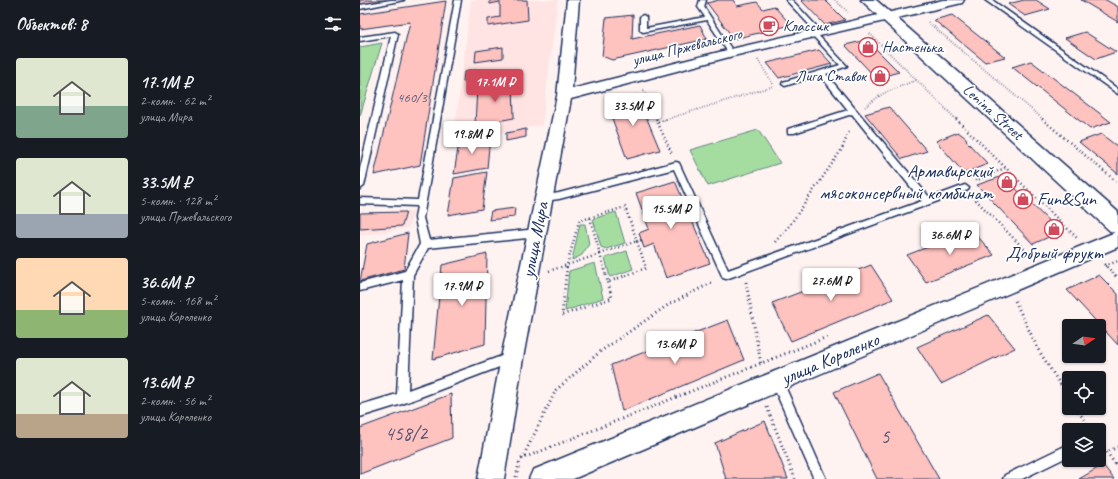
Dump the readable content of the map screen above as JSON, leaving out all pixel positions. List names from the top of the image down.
{
  "streets": {
    "main road": ["Lenina Street"],
    "street": ["улица Пржевальского", "улица Мира", "улица Короленко"]
  },
  "crossings": [
    ["улица Пржевальского", "Lenina Street"],
    ["улица Пржевальского", "улица Мира"]
  ],
  "places": {
    "cafe": ["Классик"],
    "shop": [
      "Настенька",
      "Лига Ставок",
      "Армавирский мясоконсервный комбинат",
      "Fun&Sun",
      "Добрый фрукт"
    ]
  },
  "house_numbers": ["460/3", "458/2", "5"],
  "north": "right",
  "page": {
    "heading": "Объектов: 8",
    "list": [
      {
        "name": "17.1M ₽",
        "note": "2-комн. · 62 m² · улица Мира"
      },
      {
        "name": "33.5M ₽",
        "note": "5-комн. · 128 m² · улица Пржевальского"
      },
      {
        "name": "36.6M ₽",
        "note": "5-комн. · 168 m² · улица Короленко"
      },
      {
        "name": "13.6M ₽",
        "note": "2-комн. · 56 m² · улица Короленко"
      }
    ],
    "price": [
      "17.1M ₽",
      "33.5M ₽",
      "19.8M ₽",
      "15.5M ₽",
      "36.6M ₽",
      "27.6M ₽",
      "17.9M ₽",
      "13.6M ₽"
    ]
  }
}
